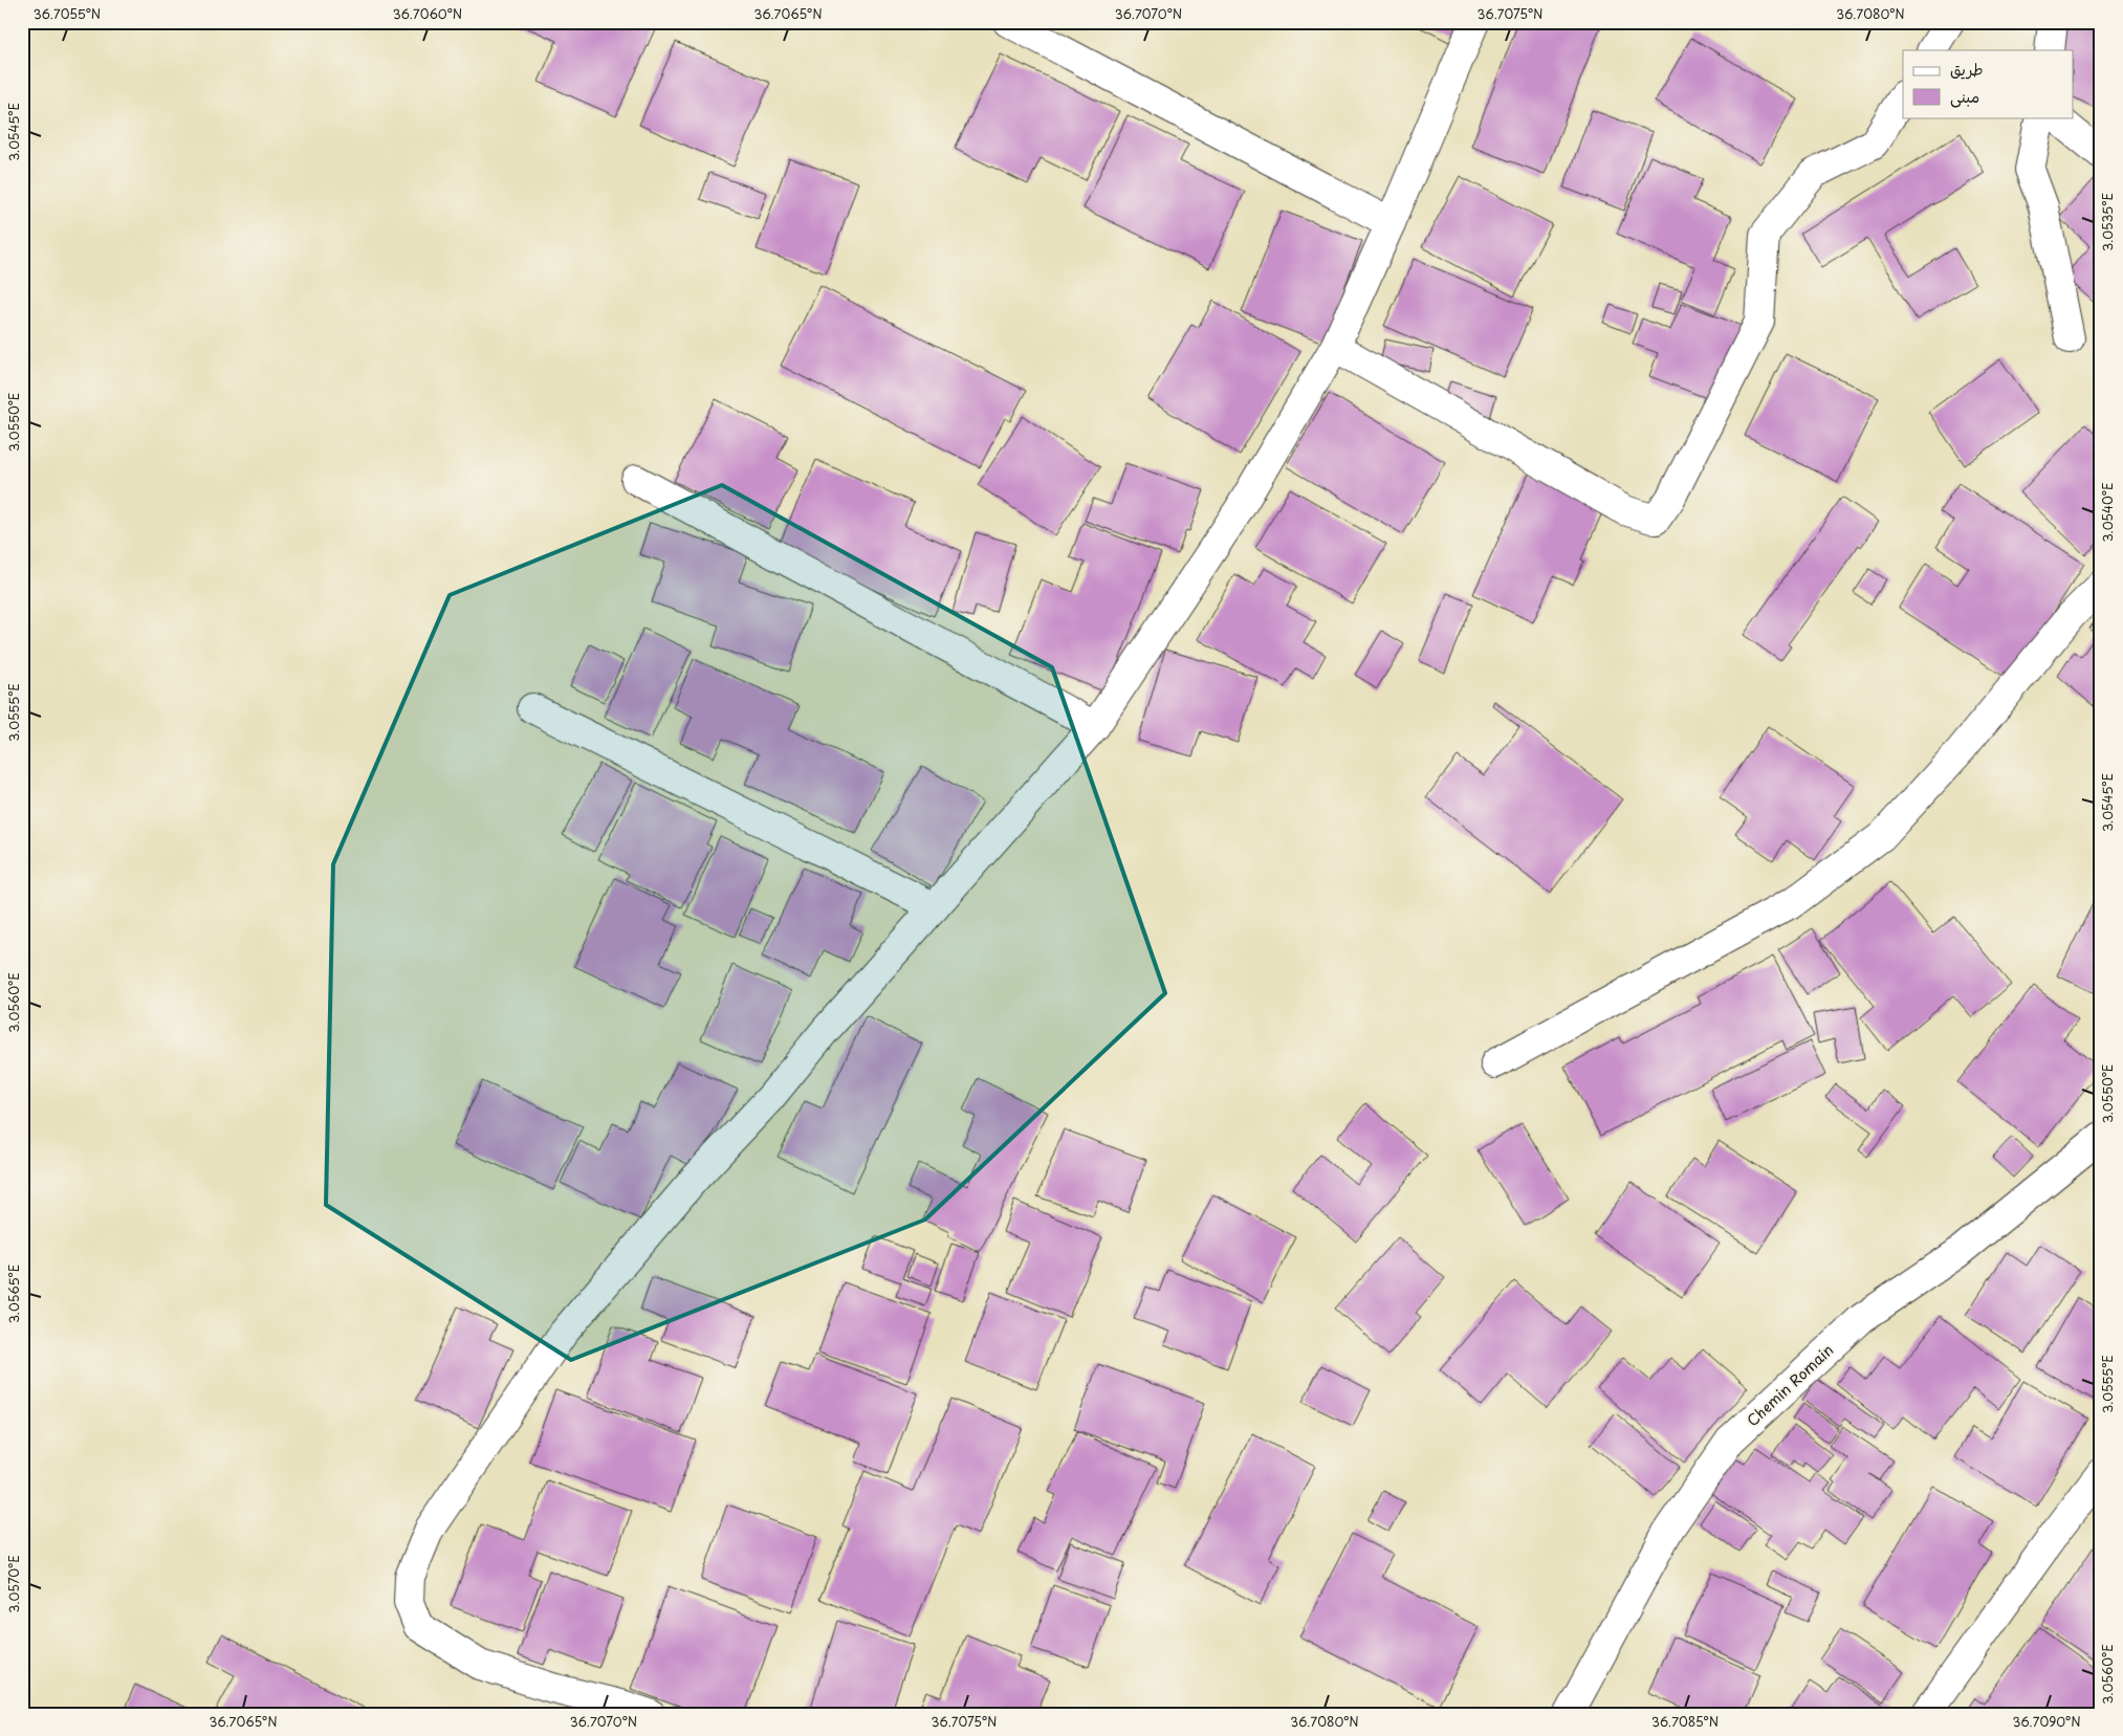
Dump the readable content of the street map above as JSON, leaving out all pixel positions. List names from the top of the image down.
{
  "streets": {
    "street": ["Chemin Romain"]
  },
  "legend": ["طريق", "مبنى"],
  "coordinates": [
    "36.7055°N",
    "36.7060°N",
    "36.7065°N",
    "36.7070°N",
    "36.7075°N",
    "36.7080°N",
    "3.0545°E",
    "3.0535°E",
    "3.0550°E",
    "3.0540°E",
    "3.0555°E",
    "3.0560°E",
    "3.0565°E",
    "3.0570°E",
    "36.7085°N",
    "36.7090°N"
  ]
}
